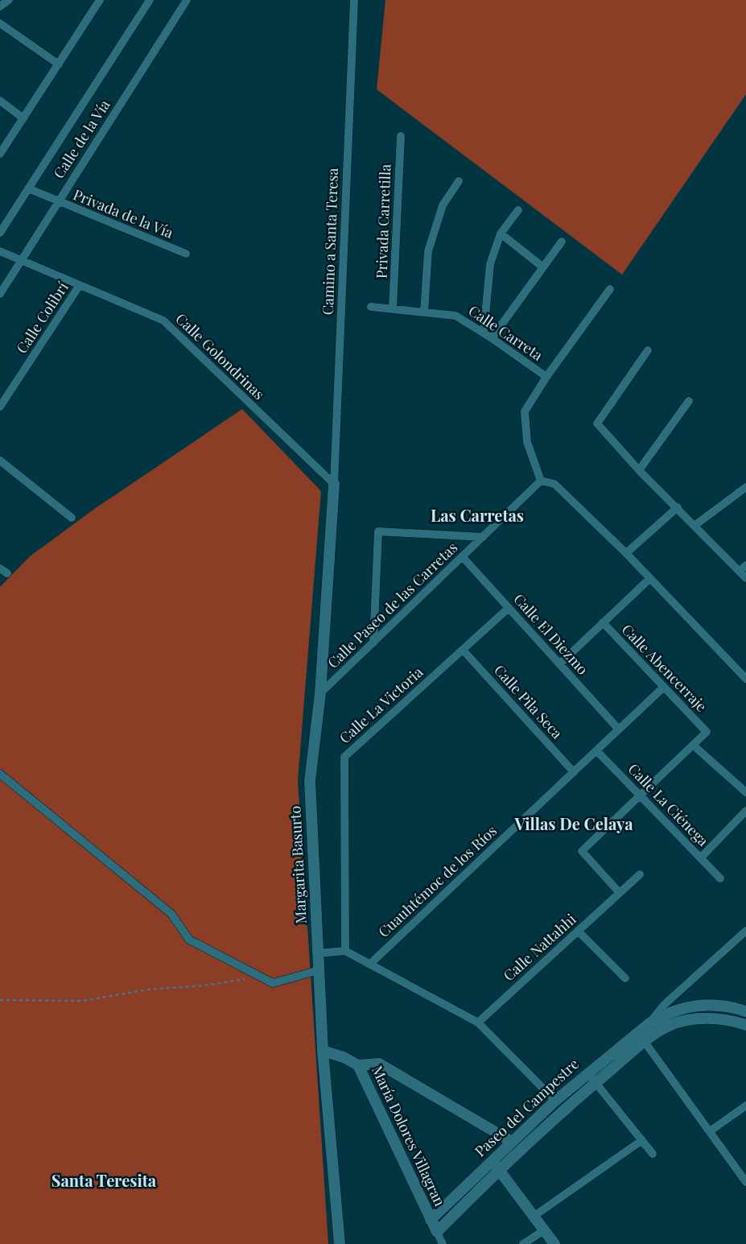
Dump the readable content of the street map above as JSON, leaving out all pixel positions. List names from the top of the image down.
{
  "streets": {
    "street": [
      "Calle de la Vía",
      "Privada de la Vía",
      "Privada Carretilla",
      "Camino a Santa Teresa",
      "Calle Colibrí",
      "Calle Carreta",
      "Calle Golondrinas",
      "Calle Paseo de las Carretas",
      "Calle El Diezmo",
      "Calle Abencerraje",
      "Calle Pila Seca",
      "Calle La Victoria",
      "Calle La Ciénega",
      "Margarita Basurto",
      "Cuauhtémoc de los Ríos",
      "Calle Nattahhi",
      "Paseo del Campestre",
      "María Dolores Villagran"
    ]
  },
  "crossings": [
    ["Calle de la Vía", "Privada de la Vía"],
    ["Calle de la Vía", "Calle Golondrinas"],
    ["Privada Carretilla", "Calle Carreta"],
    ["Camino a Santa Teresa", "Calle Golondrinas"],
    ["Camino a Santa Teresa", "Margarita Basurto"],
    ["Calle Colibrí", "Calle Golondrinas"],
    ["Calle Golondrinas", "Margarita Basurto"],
    ["Calle Paseo de las Carretas", "Calle El Diezmo"],
    ["Calle Paseo de las Carretas", "Margarita Basurto"],
    ["Calle El Diezmo", "Calle La Victoria"],
    ["Calle El Diezmo", "Cuauhtémoc de los Ríos"],
    ["Calle Abencerraje", "Cuauhtémoc de los Ríos"],
    ["Calle Pila Seca", "Calle La Victoria"],
    ["Calle Pila Seca", "Cuauhtémoc de los Ríos"],
    ["Calle La Ciénega", "Cuauhtémoc de los Ríos"],
    ["Margarita Basurto", "María Dolores Villagran"],
    ["Paseo del Campestre", "María Dolores Villagran"]
  ],
  "districts": ["Las Carretas", "Villas De Celaya", "Santa Teresita"]
}
